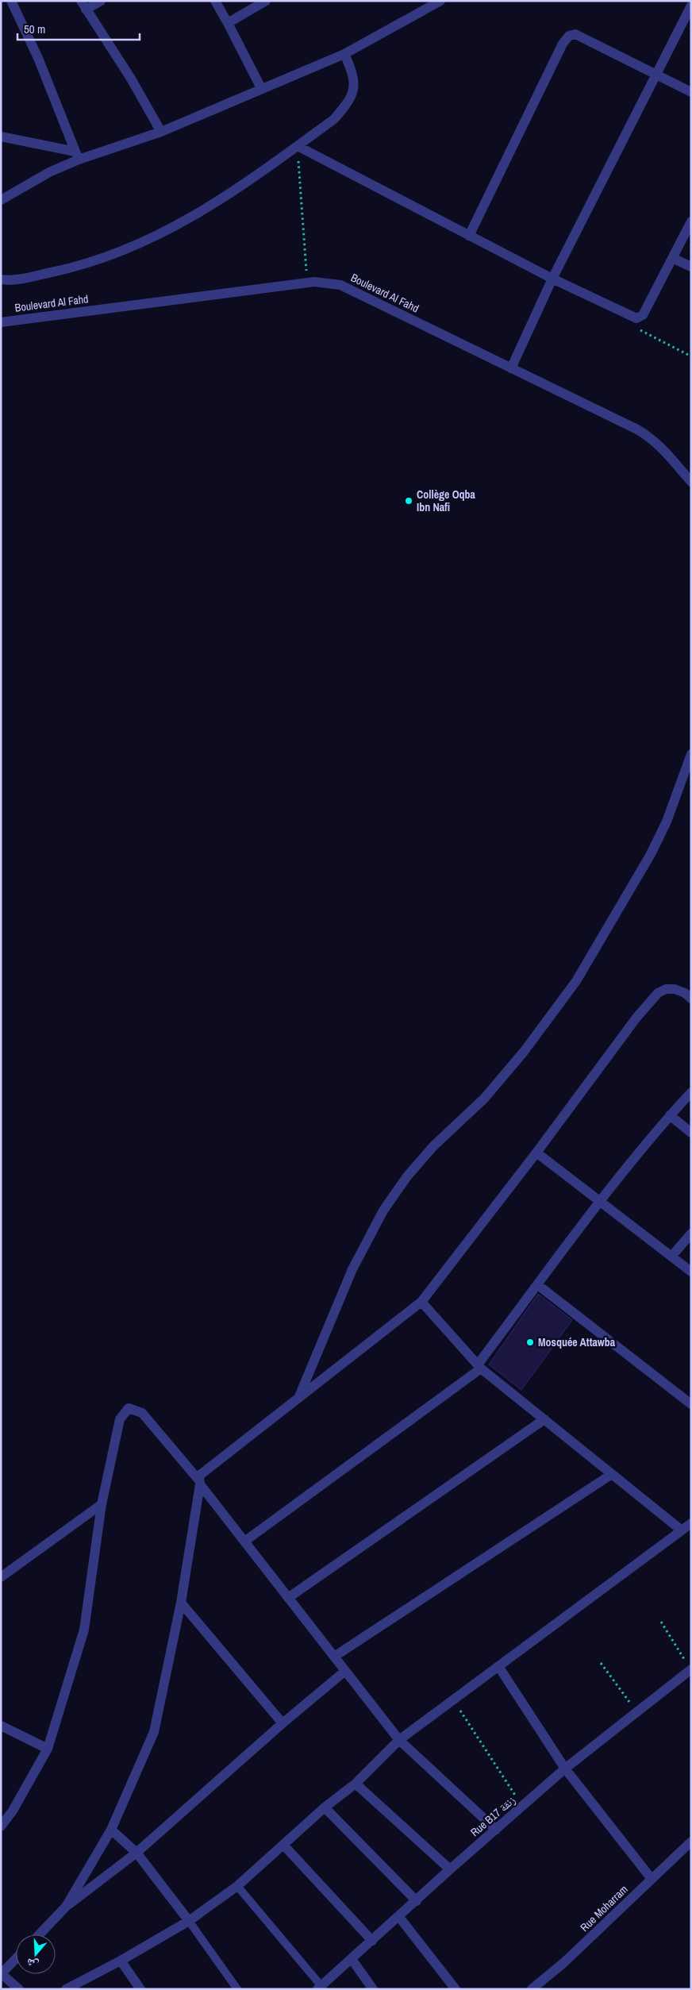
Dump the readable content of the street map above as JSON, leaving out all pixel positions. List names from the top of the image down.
{
  "streets": {
    "street": ["Boulevard Al Fahd", "Rue B17 زنقة", "Rue Moharram"]
  },
  "places": ["Collège Oqba Ibn Nafi", "Mosquée Attawba"],
  "scale_bar": "50 m",
  "north": "bottom"
}
